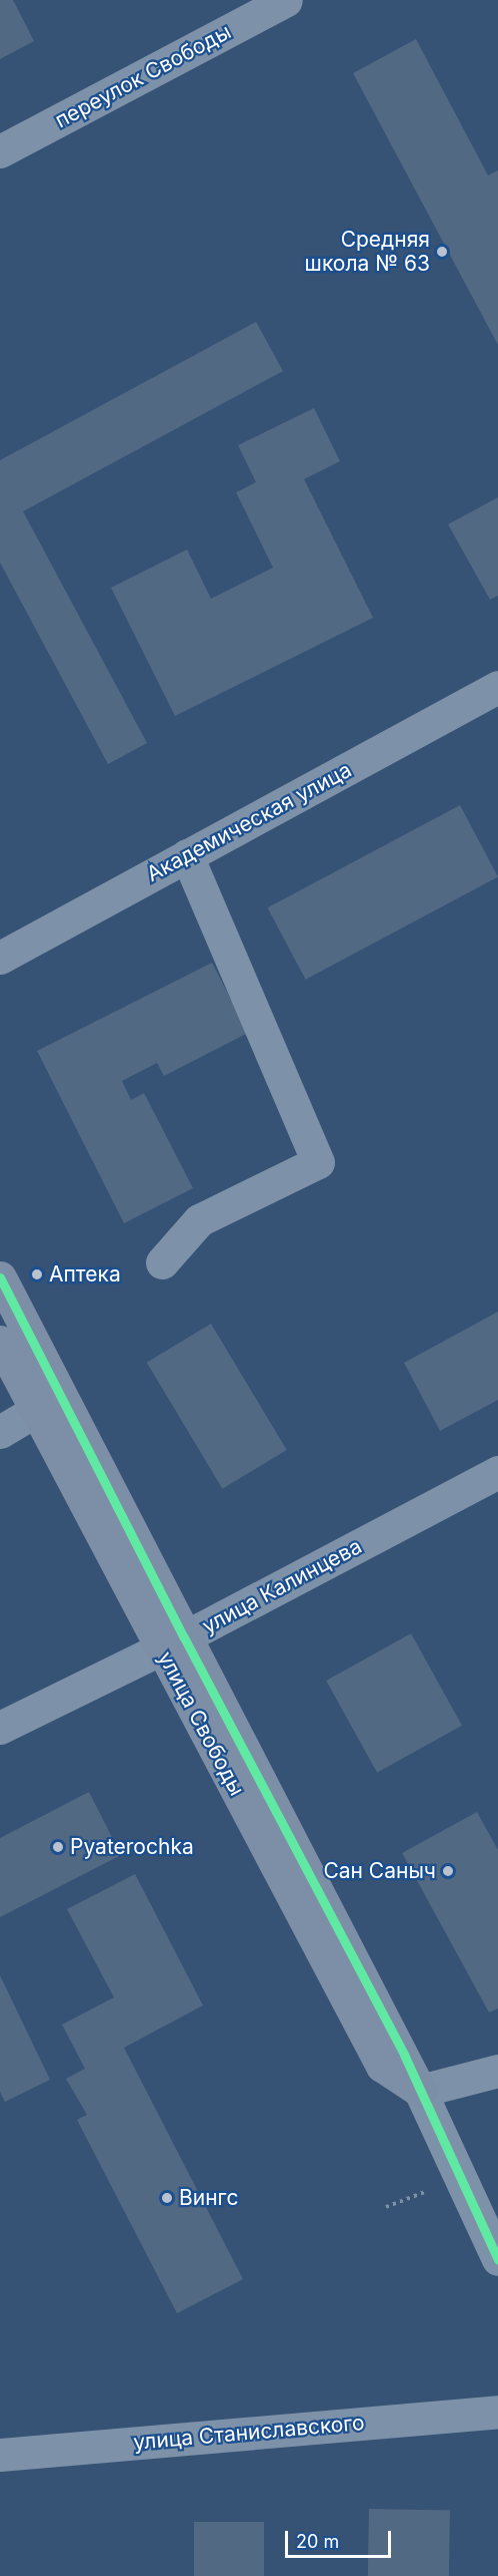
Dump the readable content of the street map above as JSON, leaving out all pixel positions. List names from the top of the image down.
{
  "streets": {
    "main road": ["улица Свободы"],
    "street": [
      "переулок Свободы",
      "Академическая улица",
      "улица Калинцева",
      "улица Станиславского"
    ]
  },
  "crossings": [
    ["улица Калинцева", "улица Свободы"]
  ],
  "places": [
    "Средняя школа № 63",
    "Аптека",
    "Pyaterochka",
    "Сан Саныч",
    "Вингс"
  ],
  "scale_bar": "20 m"
}
